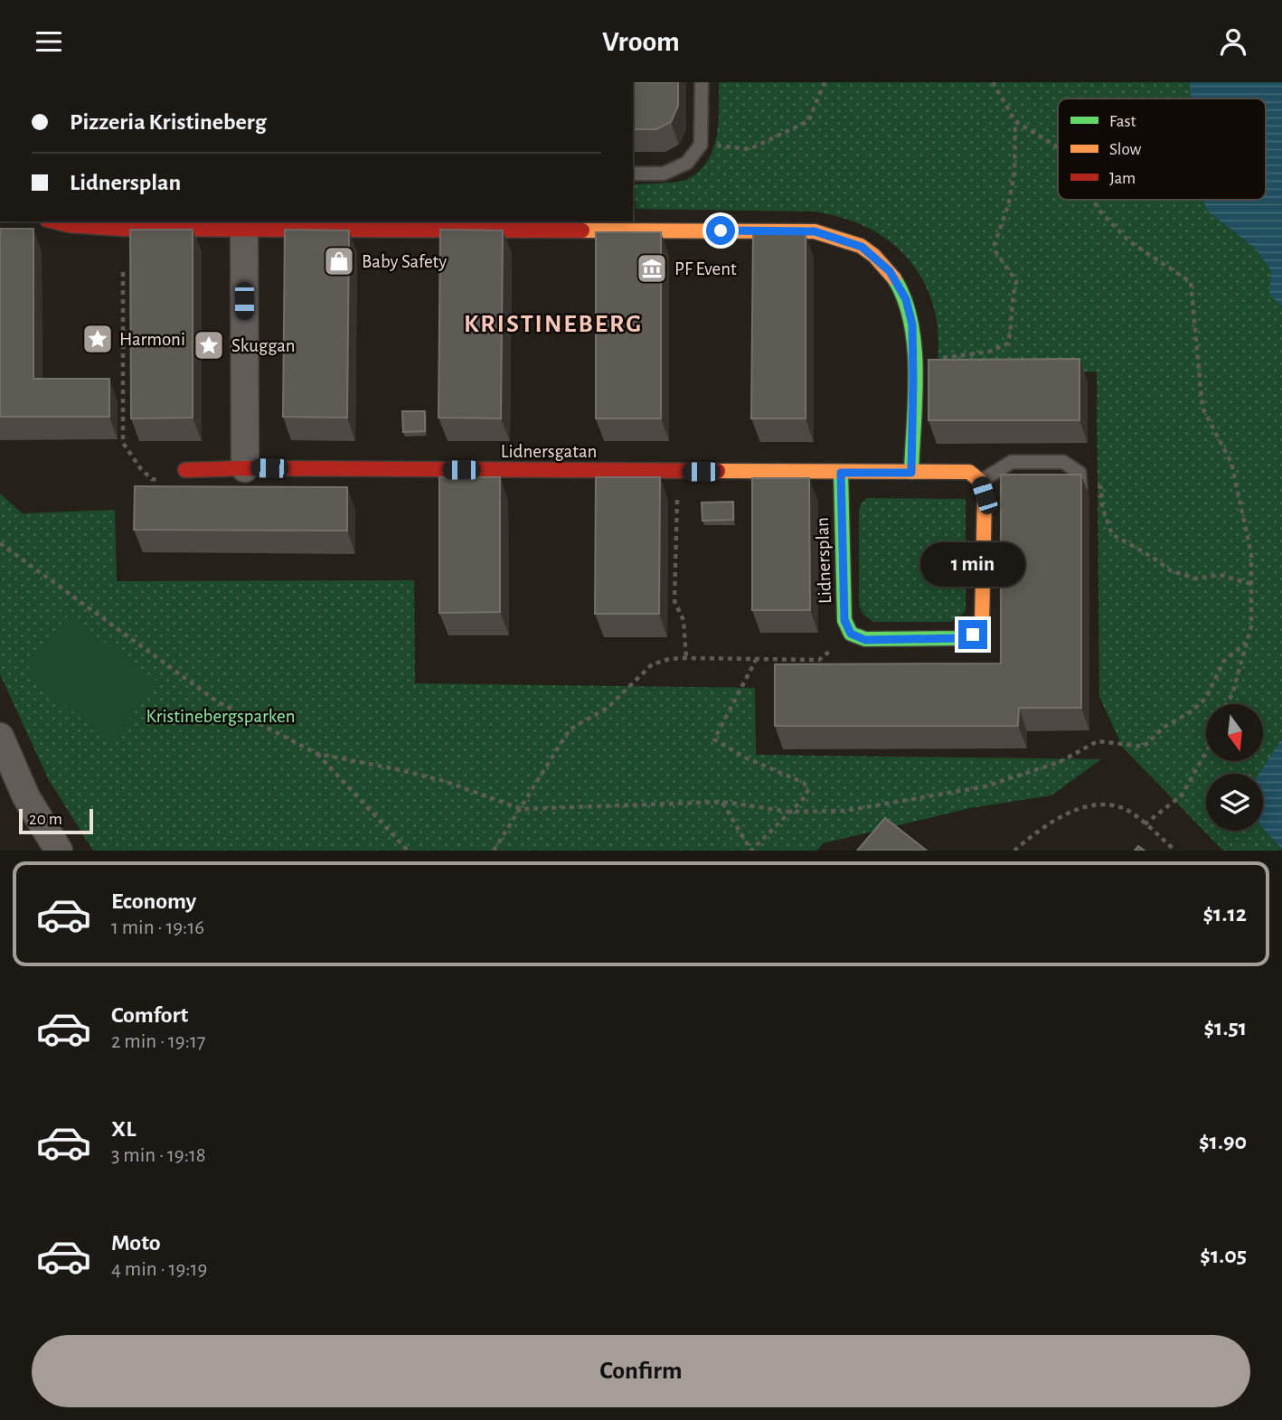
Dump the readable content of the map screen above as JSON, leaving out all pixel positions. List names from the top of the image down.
{
  "streets": {
    "street": ["Lidnersgatan", "Lidnersplan"]
  },
  "crossings": [
    ["Lidnersgatan", "Lidnersplan"]
  ],
  "districts": ["KRISTINEBERG"],
  "parks": ["Kristinebergsparken"],
  "places": {
    "shop": ["Baby Safety"],
    "museum": ["PF Event"],
    "place": ["Harmoni", "Skuggan"]
  },
  "legend": ["Fast", "Slow", "Jam"],
  "scale_bar": "20 m",
  "north": "bottom",
  "page": {
    "header": "Vroom",
    "banner": ["Pizzeria Kristineberg", "Lidnersplan"],
    "bubble": "1 min",
    "scale": "20 m",
    "list": [
      {
        "name": "Economy",
        "note": "1 min · 19:16",
        "value": "$1.12"
      },
      {
        "name": "Comfort",
        "note": "2 min · 19:17",
        "value": "$1.51"
      },
      {
        "name": "XL",
        "note": "3 min · 19:18",
        "value": "$1.90"
      },
      {
        "name": "Moto",
        "note": "4 min · 19:19",
        "value": "$1.05"
      }
    ],
    "buttons": "Confirm"
  }
}
